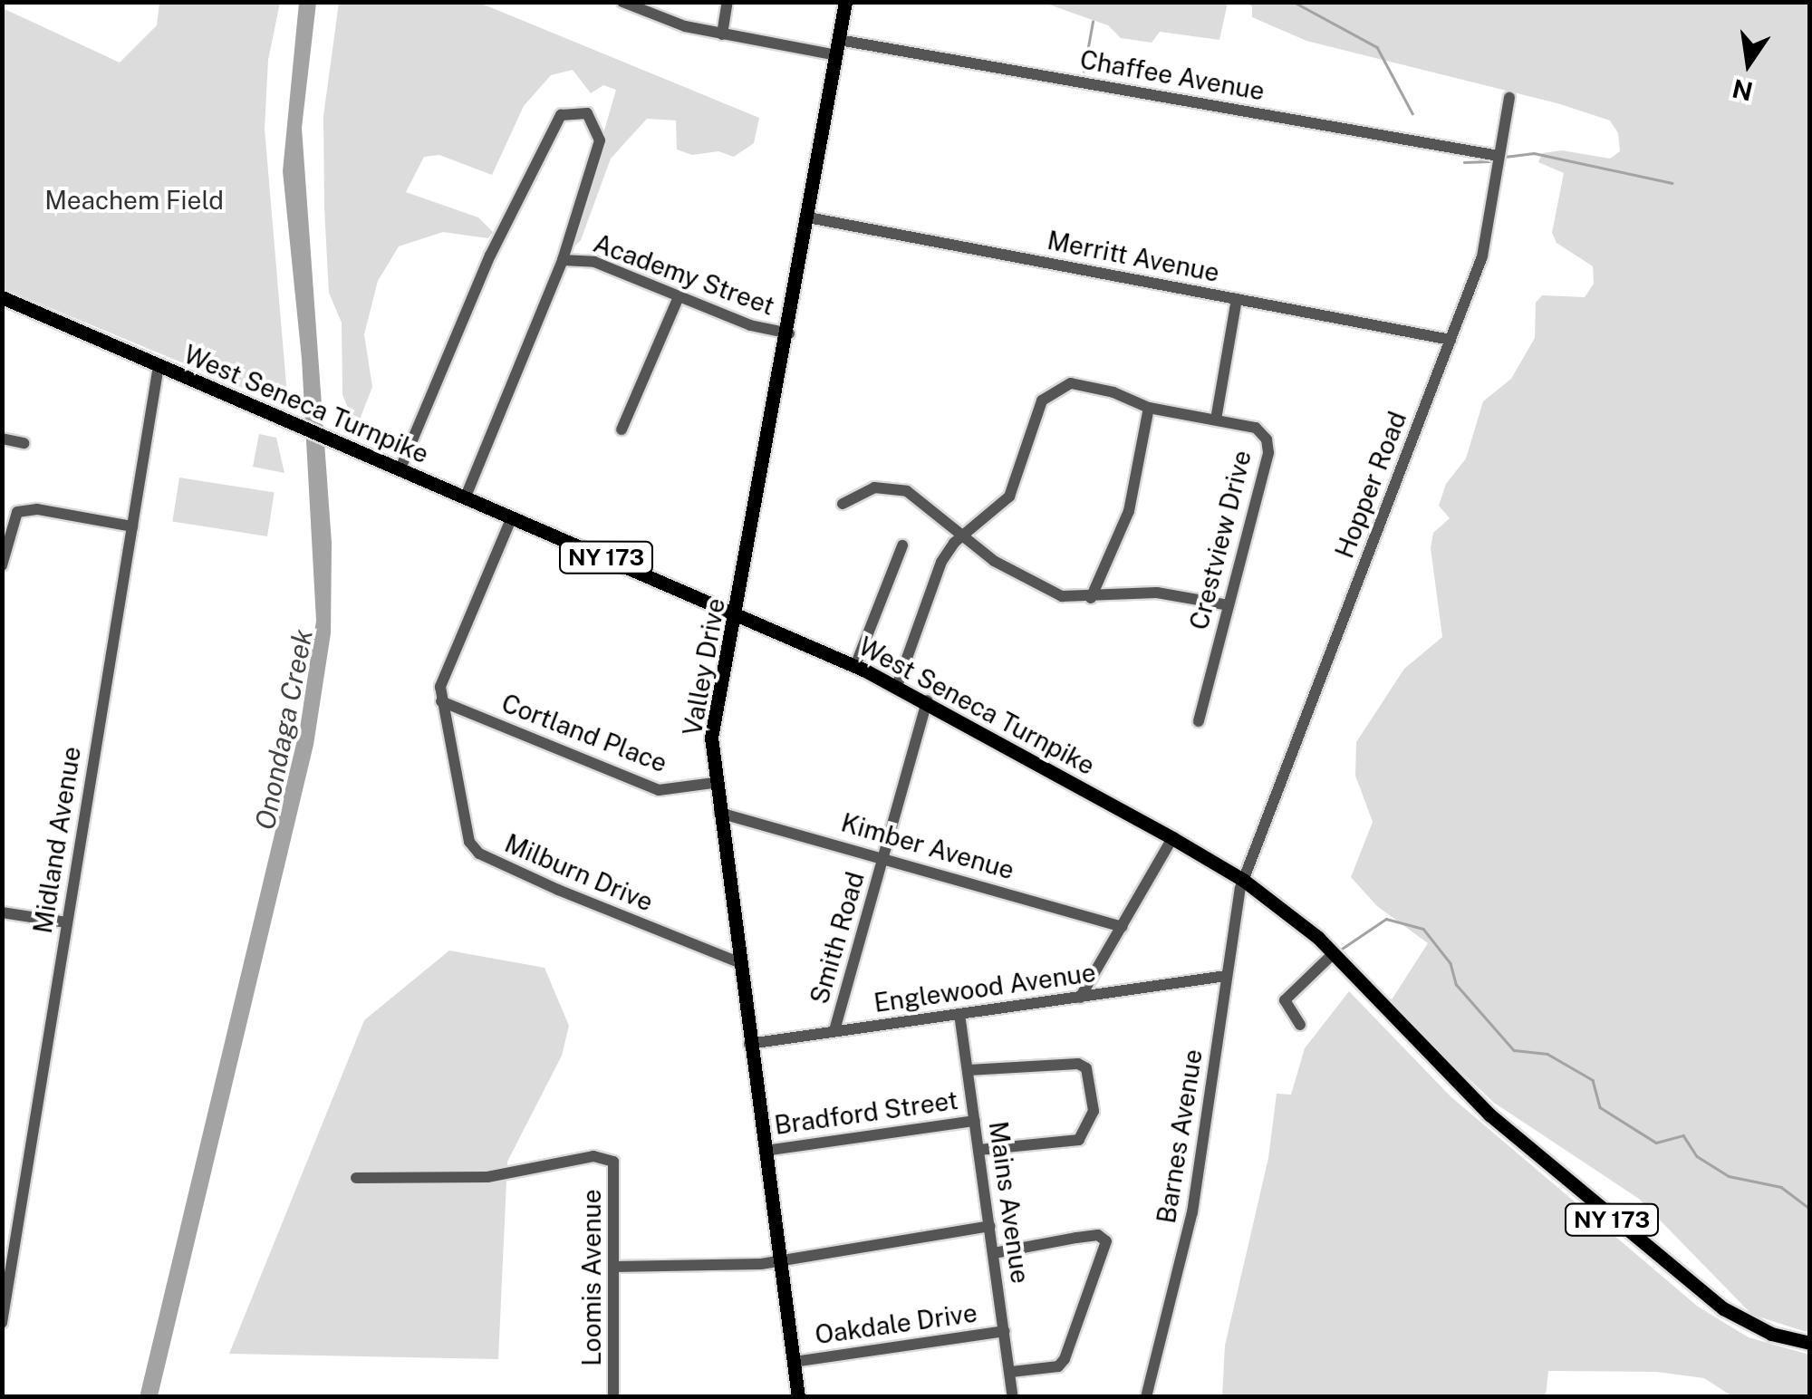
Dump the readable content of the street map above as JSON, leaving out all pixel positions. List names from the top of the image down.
{
  "streets": {
    "main road": ["West Seneca Turnpike", "NY 173", "Valley Drive"],
    "street": [
      "Chaffee Avenue",
      "Merritt Avenue",
      "Academy Street",
      "Hopper Road",
      "Crestview Drive",
      "Cortland Place",
      "Midland Avenue",
      "Kimber Avenue",
      "Milburn Drive",
      "Smith Road",
      "Englewood Avenue",
      "Bradford Street",
      "Barnes Avenue",
      "Mains Avenue",
      "Loomis Avenue",
      "Oakdale Drive"
    ]
  },
  "crossings": [
    ["Chaffee Avenue", "Hopper Road"],
    ["Chaffee Avenue", "Valley Drive"],
    ["Merritt Avenue", "Hopper Road"],
    ["Merritt Avenue", "Crestview Drive"],
    ["Merritt Avenue", "Valley Drive"],
    ["Academy Street", "Valley Drive"],
    ["West Seneca Turnpike", "Hopper Road"],
    ["West Seneca Turnpike", "Valley Drive"],
    ["West Seneca Turnpike", "Midland Avenue"],
    ["West Seneca Turnpike", "Milburn Drive"],
    ["West Seneca Turnpike", "Smith Road"],
    ["West Seneca Turnpike", "Barnes Avenue"],
    ["Hopper Road", "Barnes Avenue"],
    ["Valley Drive", "Cortland Place"],
    ["Valley Drive", "Kimber Avenue"],
    ["Valley Drive", "Milburn Drive"],
    ["Valley Drive", "Englewood Avenue"],
    ["Valley Drive", "Bradford Street"],
    ["Valley Drive", "Oakdale Drive"],
    ["Cortland Place", "Milburn Drive"],
    ["Kimber Avenue", "Smith Road"],
    ["Smith Road", "Englewood Avenue"],
    ["Englewood Avenue", "Barnes Avenue"],
    ["Englewood Avenue", "Mains Avenue"],
    ["Bradford Street", "Mains Avenue"],
    ["Mains Avenue", "Oakdale Drive"]
  ],
  "water": ["Onondaga Creek"],
  "parks": ["Meachem Field"],
  "north": "bottom"
}
